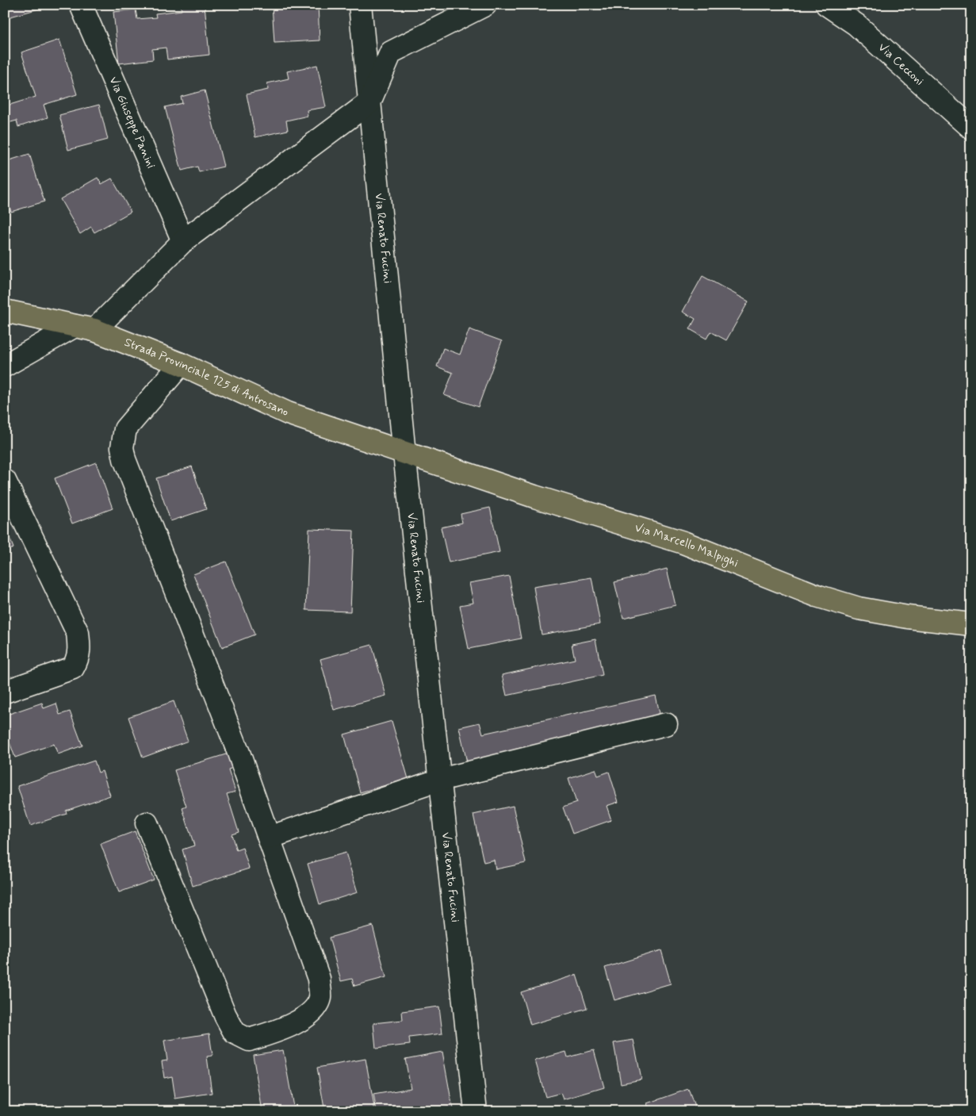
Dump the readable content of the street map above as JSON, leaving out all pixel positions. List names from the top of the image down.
{
  "streets": {
    "main road": ["Strada Provinciale 125 di Antrosano", "Via Marcello Malpighi"],
    "street": ["Via Cecconi", "Via Giuseppe Panini", "Via Renato Fucini"]
  },
  "crossings": [
    ["Via Renato Fucini", "Strada Provinciale 125 di Antrosano"],
    ["Via Renato Fucini", "Via Marcello Malpighi"],
    ["Strada Provinciale 125 di Antrosano", "Via Marcello Malpighi"]
  ]
}
